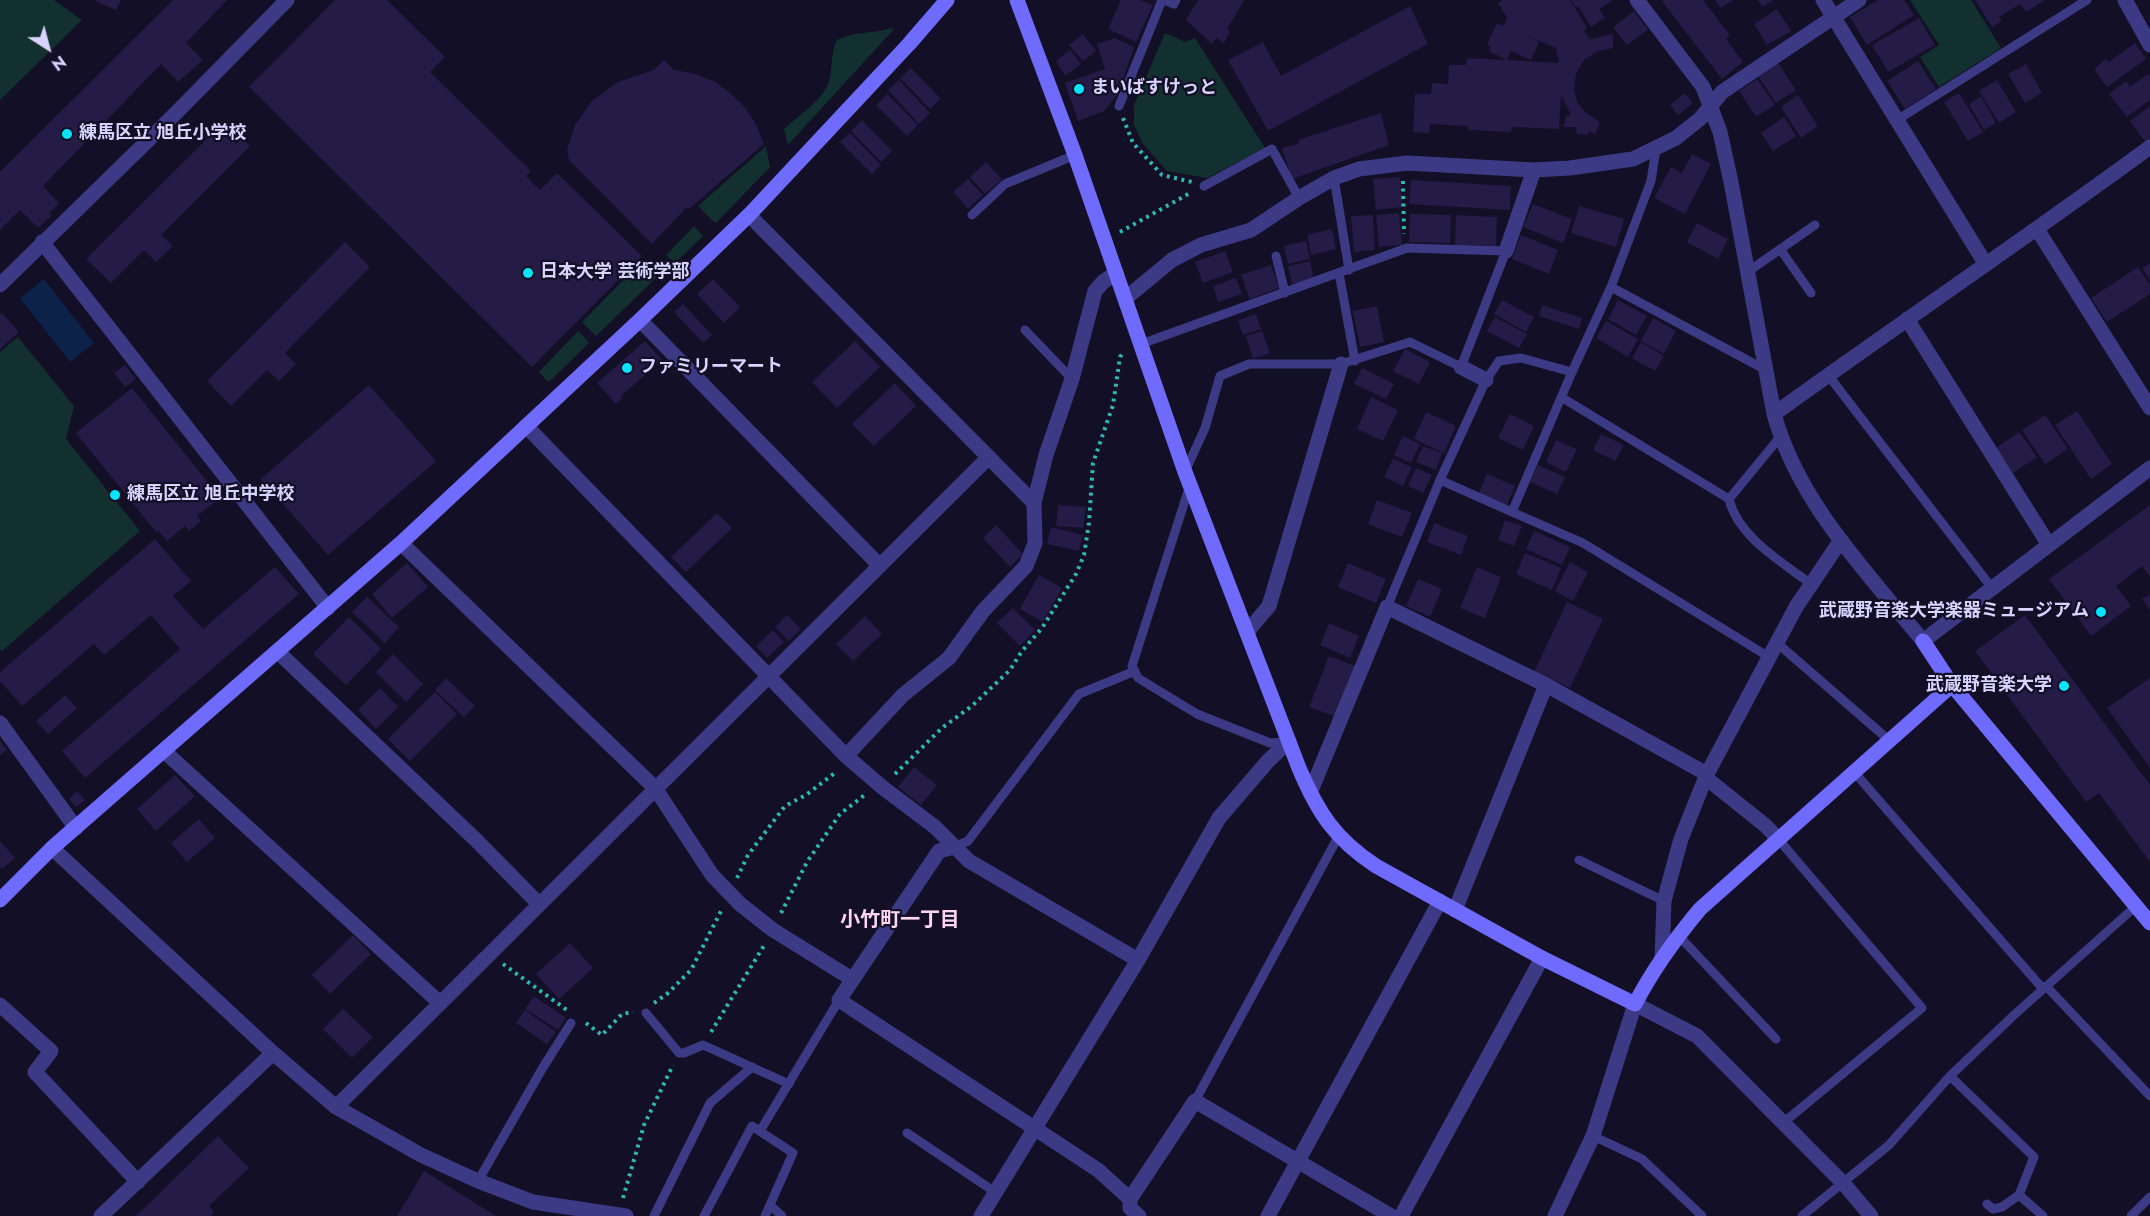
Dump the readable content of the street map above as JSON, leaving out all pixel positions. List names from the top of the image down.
{
  "districts": ["小竹町一丁目"],
  "places": [
    "まいばすけっと",
    "練馬区立 旭丘小学校",
    "日本大学 芸術学部",
    "ファミリーマート",
    "練馬区立 旭丘中学校",
    "武蔵野音楽大学楽器ミュージアム",
    "武蔵野音楽大学"
  ],
  "north": "bottom right"
}
